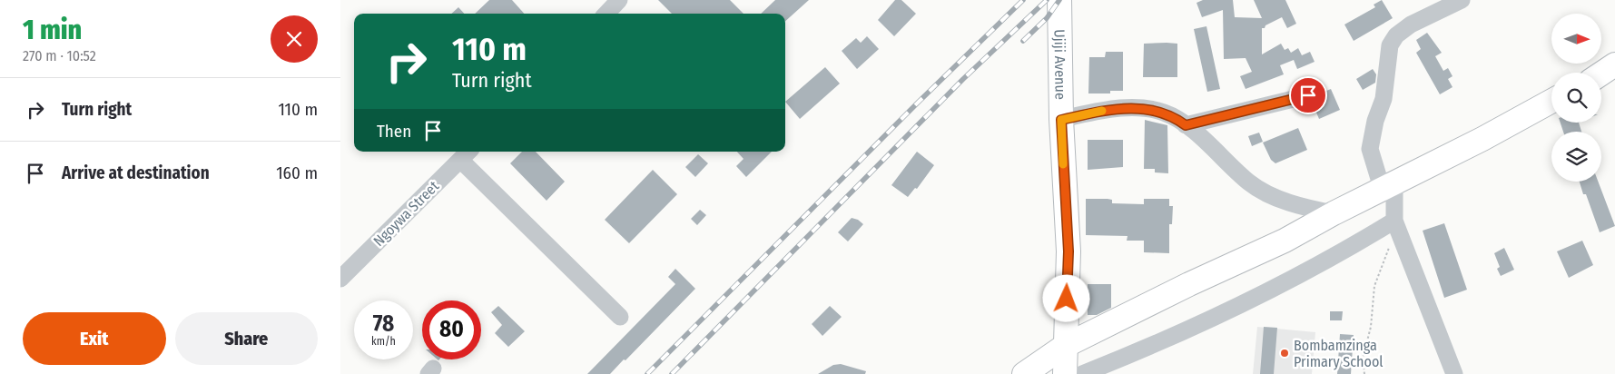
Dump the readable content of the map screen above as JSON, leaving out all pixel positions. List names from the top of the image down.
{
  "streets": {
    "highway": ["Ujiji Avenue"],
    "street": ["Ngoywa Street"]
  },
  "places": ["Bombamzinga Primary School"],
  "north": "right",
  "page": {
    "heading": ["1 min", "270 m · 10:52"],
    "turn": ["110 m", "Turn right"],
    "list": [
      {
        "name": "Turn right",
        "value": "110 m"
      },
      {
        "name": "Arrive at destination",
        "value": "160 m"
      }
    ],
    "then": "Then",
    "speed": "78 km/h",
    "limit": "80",
    "buttons": ["Exit", "Share"]
  }
}
